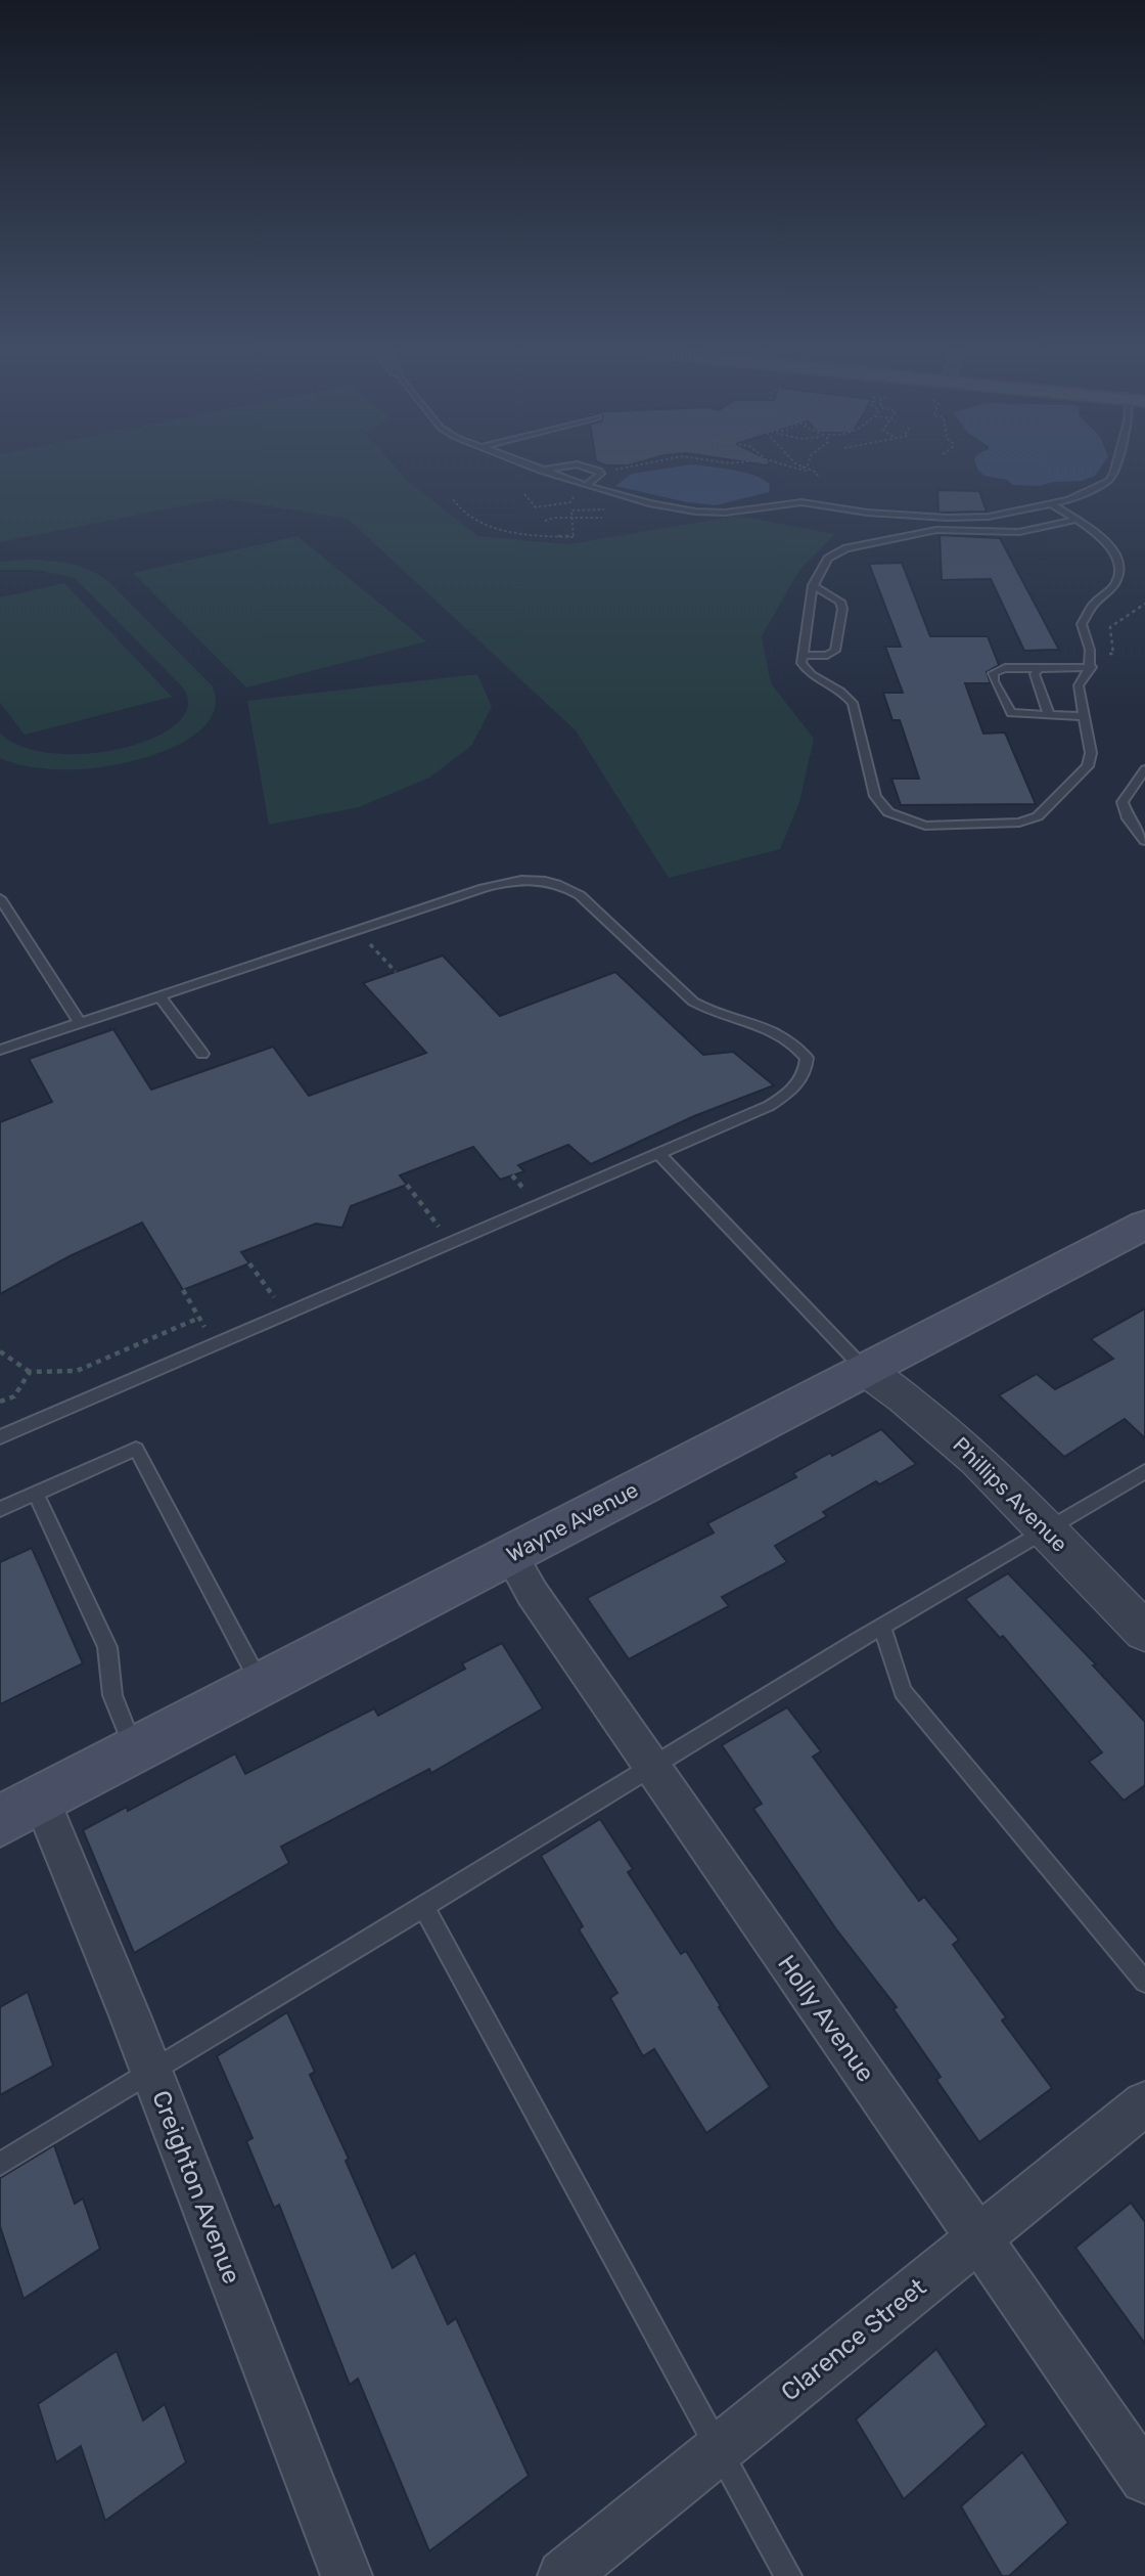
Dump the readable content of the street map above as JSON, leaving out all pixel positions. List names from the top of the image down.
{
  "streets": {
    "main road": ["Wayne Avenue"],
    "street": [
      "Phillips Avenue",
      "Holly Avenue",
      "Creighton Avenue",
      "Clarence Street"
    ]
  },
  "crossings": [
    ["Phillips Avenue", "Wayne Avenue"],
    ["Wayne Avenue", "Holly Avenue"],
    ["Wayne Avenue", "Creighton Avenue"],
    ["Holly Avenue", "Clarence Street"]
  ]
}
